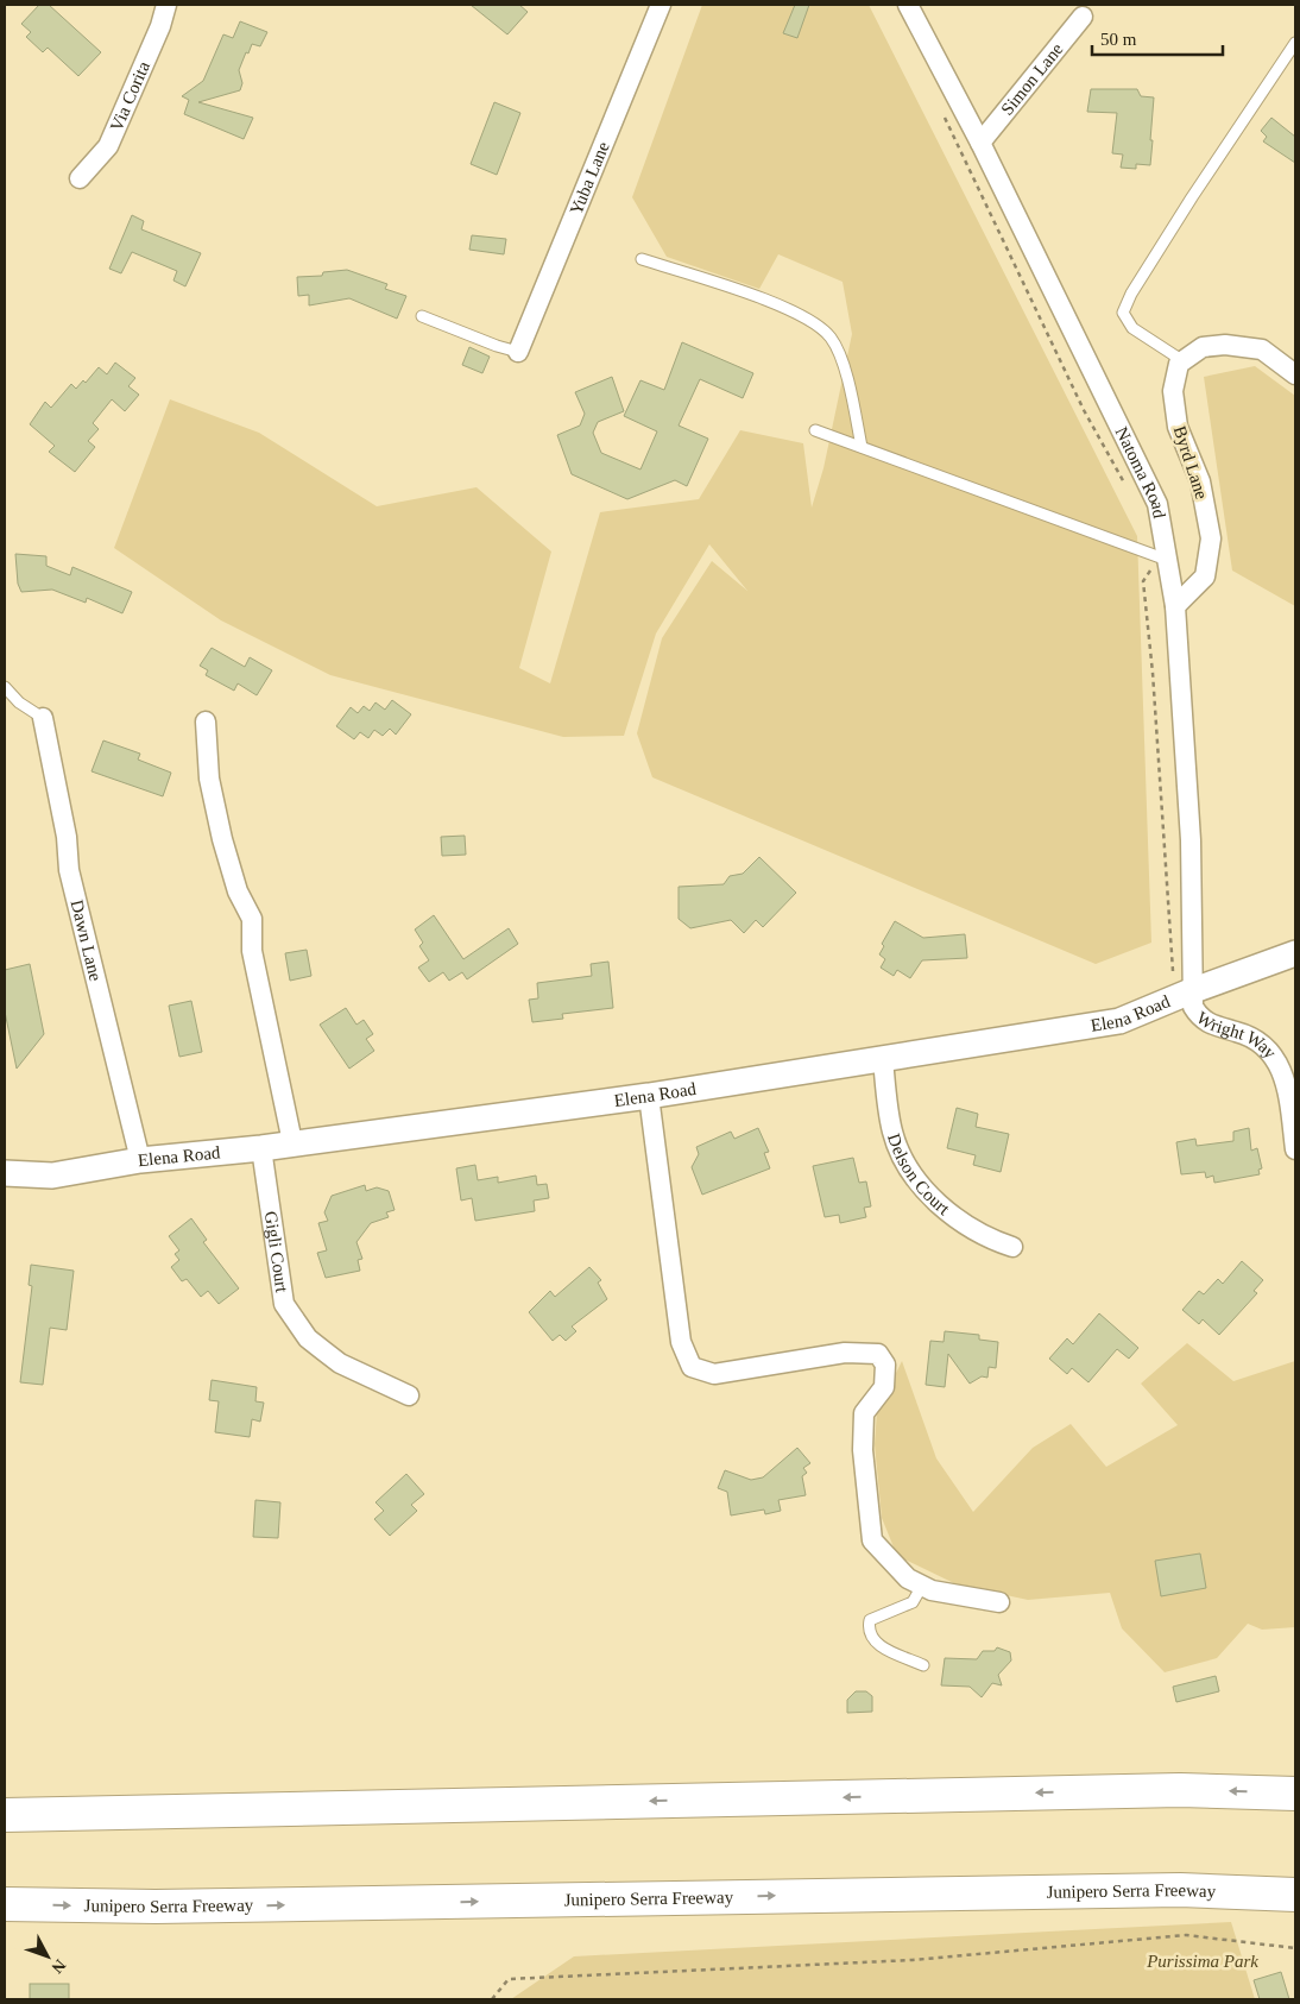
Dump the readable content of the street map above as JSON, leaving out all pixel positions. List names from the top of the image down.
{
  "streets": {
    "highway": ["Junipero Serra Freeway"],
    "street": [
      "Simon Lane",
      "Via Corita",
      "Yuba Lane",
      "Byrd Lane",
      "Natoma Road",
      "Dawn Lane",
      "Elena Road",
      "Wright Way",
      "Delson Court",
      "Gigli Court"
    ]
  },
  "crossings": [
    ["Simon Lane", "Natoma Road"],
    ["Byrd Lane", "Natoma Road"],
    ["Natoma Road", "Elena Road"],
    ["Natoma Road", "Wright Way"],
    ["Dawn Lane", "Elena Road"],
    ["Elena Road", "Wright Way"],
    ["Elena Road", "Delson Court"],
    ["Elena Road", "Gigli Court"]
  ],
  "parks": ["Purissima Park"],
  "scale_bar": "50 m",
  "north": "bottom right"
}
